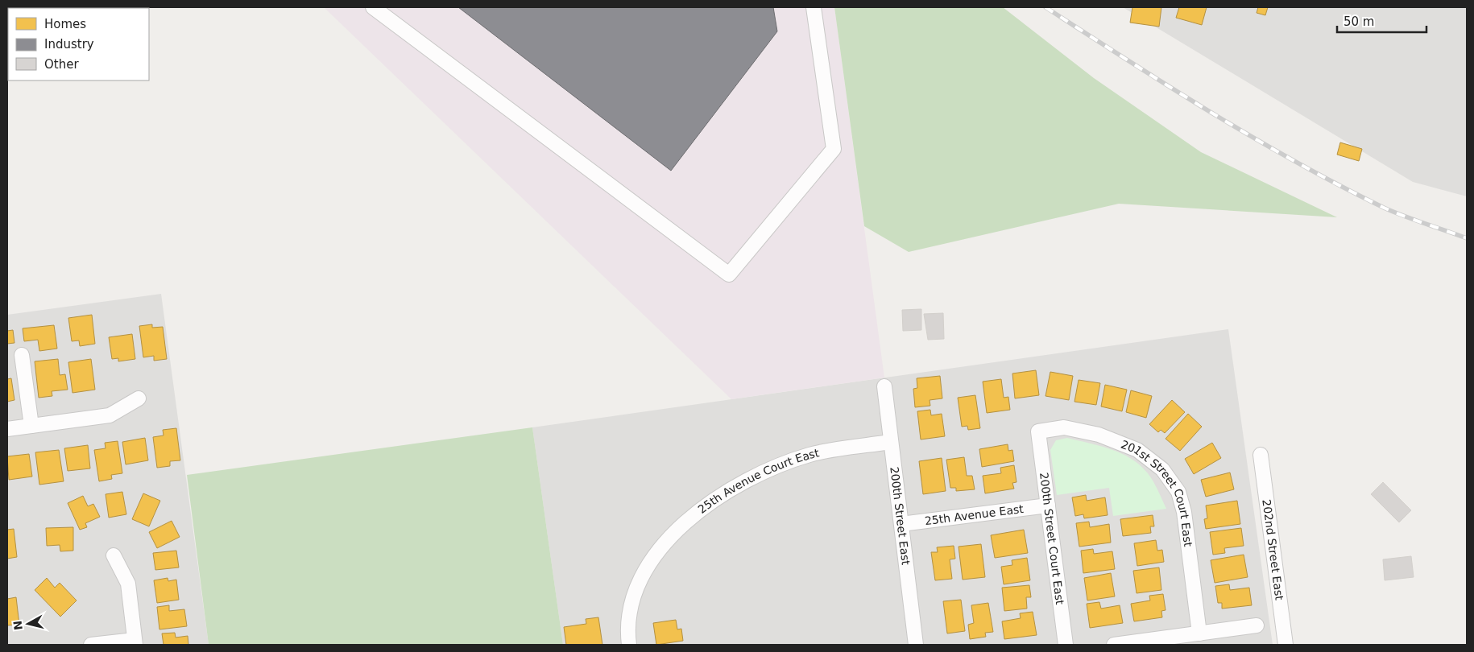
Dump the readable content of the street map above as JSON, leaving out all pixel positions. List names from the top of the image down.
{
  "streets": {
    "street": [
      "25th Avenue Court East",
      "201st Street Court East",
      "25th Avenue East",
      "200th Street East",
      "200th Street Court East",
      "202nd Street East"
    ]
  },
  "crossings": [
    ["25th Avenue Court East", "200th Street East"],
    ["201st Street Court East", "200th Street Court East"],
    ["25th Avenue East", "200th Street East"],
    ["25th Avenue East", "200th Street Court East"]
  ],
  "legend": ["Homes", "Industry", "Other"],
  "scale_bar": "50 m",
  "north": "left"
}
